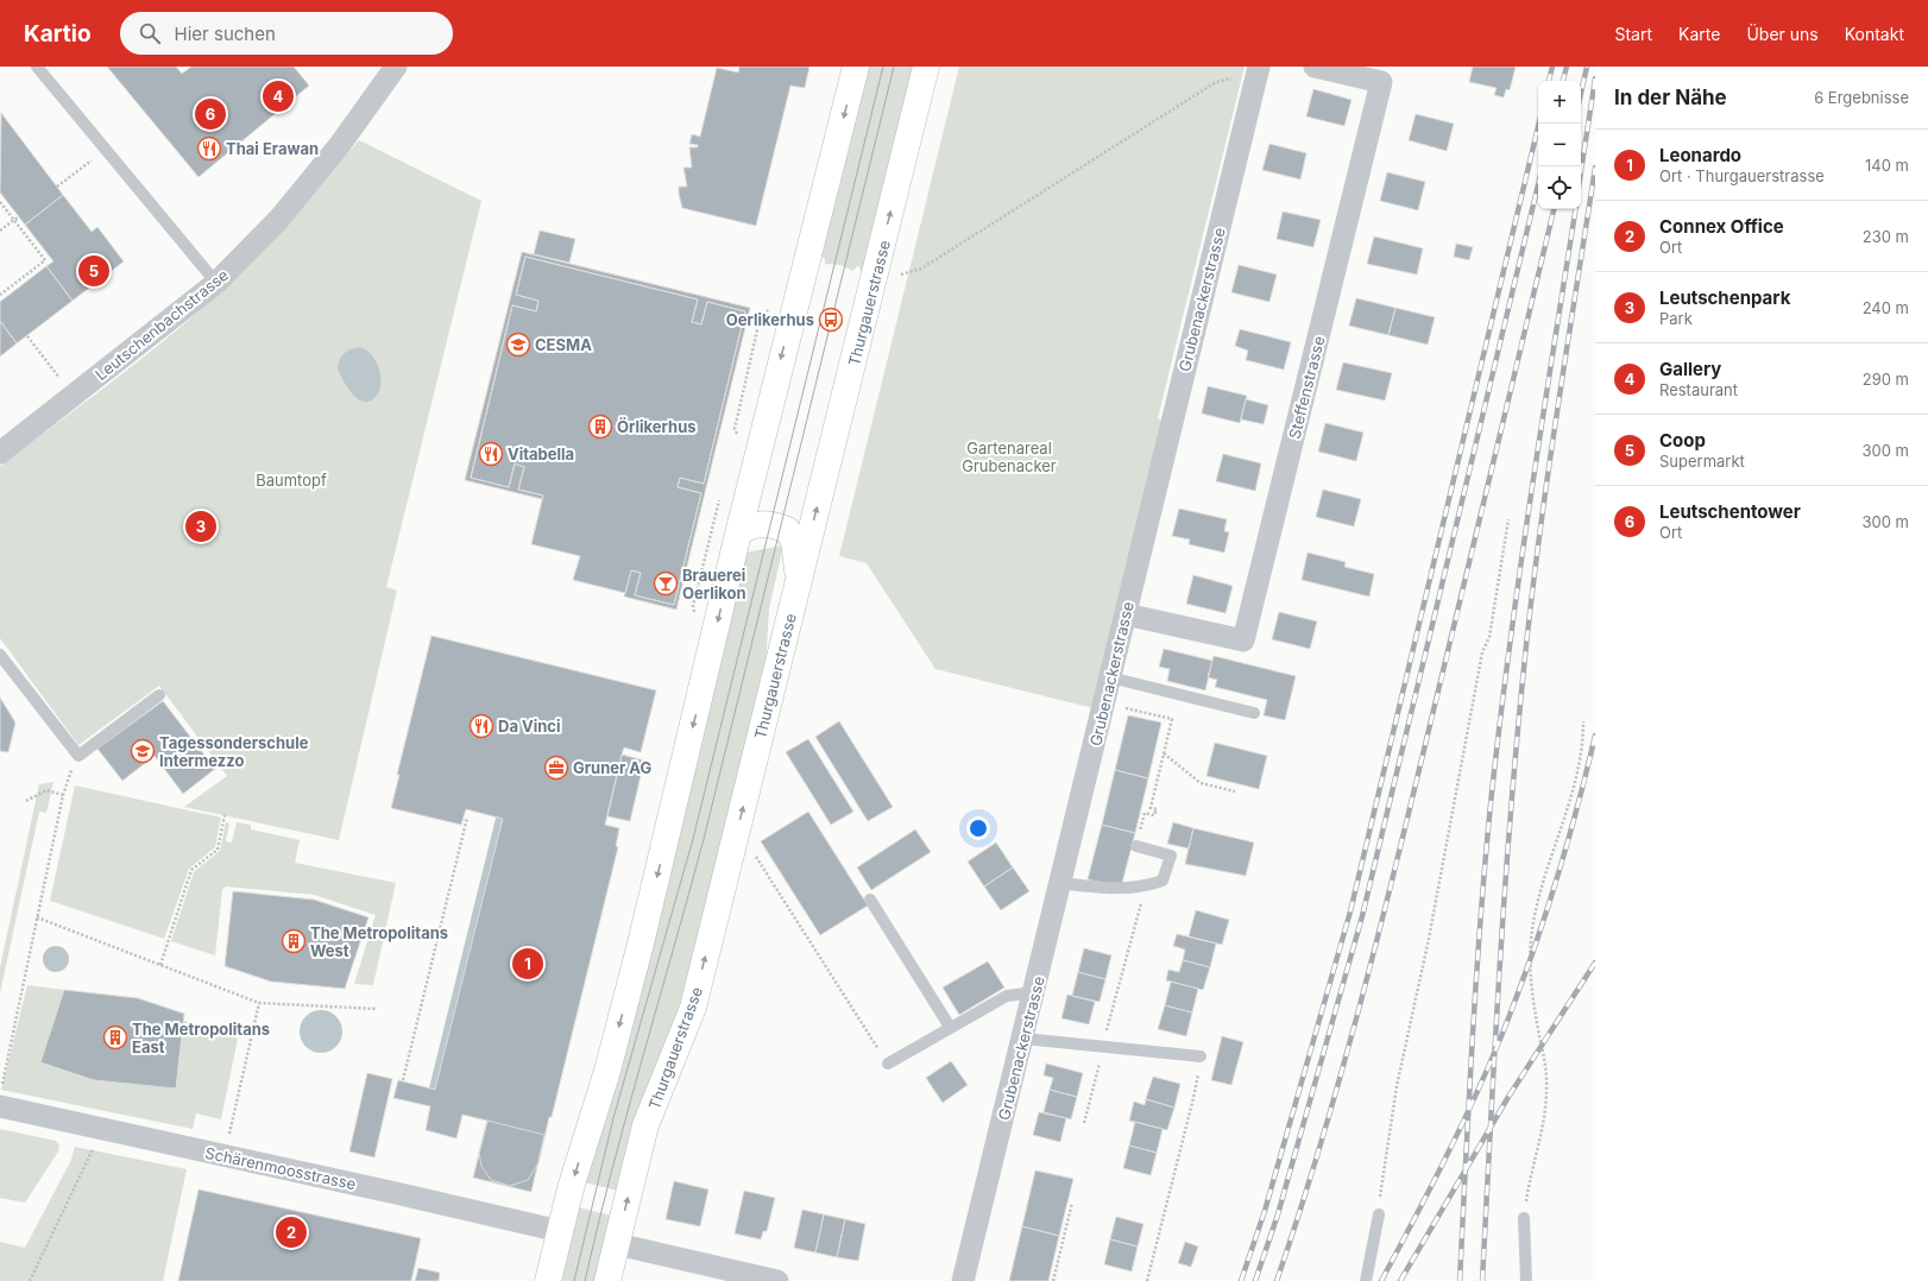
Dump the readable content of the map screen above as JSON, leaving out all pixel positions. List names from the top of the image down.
{
  "streets": {
    "main road": ["Thurgauerstrasse"],
    "street": [
      "Grubenackerstrasse",
      "Leutschenbachstrasse",
      "Steffenstrasse",
      "Schärenmoosstrasse"
    ]
  },
  "crossings": [
    ["Grubenackerstrasse", "Steffenstrasse"]
  ],
  "parks": ["Gartenareal Grubenacker", "Baumtopf"],
  "places": {
    "restaurant": ["Thai Erawan", "Vitabella", "Da Vinci"],
    "bus stop": ["Oerlikerhus"],
    "school or university": ["CESMA", "Tagessonderschule Intermezzo"],
    "building": ["Örlikerhus", "The Metropolitans West", "The Metropolitans East"],
    "bar": ["Brauerei Oerlikon"],
    "office": ["Gruner AG"]
  },
  "page": {
    "header": "Kartio",
    "search": "Hier suchen",
    "nav": [
      "Start",
      "Karte",
      "Über uns",
      "Kontakt"
    ],
    "heading": ["In der Nähe", "6 Ergebnisse"],
    "pins": [
      "4",
      "6",
      "5",
      "3",
      "1",
      "2"
    ],
    "map_buttons": ["+", "−"],
    "list": [
      {
        "mark": "1",
        "name": "Leonardo",
        "note": "Ort · Thurgauerstrasse",
        "value": "140 m"
      },
      {
        "mark": "2",
        "name": "Connex Office",
        "note": "Ort",
        "value": "230 m"
      },
      {
        "mark": "3",
        "name": "Leutschenpark",
        "note": "Park",
        "value": "240 m"
      },
      {
        "mark": "4",
        "name": "Gallery",
        "note": "Restaurant",
        "value": "290 m"
      },
      {
        "mark": "5",
        "name": "Coop",
        "note": "Supermarkt",
        "value": "300 m"
      },
      {
        "mark": "6",
        "name": "Leutschentower",
        "note": "Ort",
        "value": "300 m"
      }
    ]
  }
}
